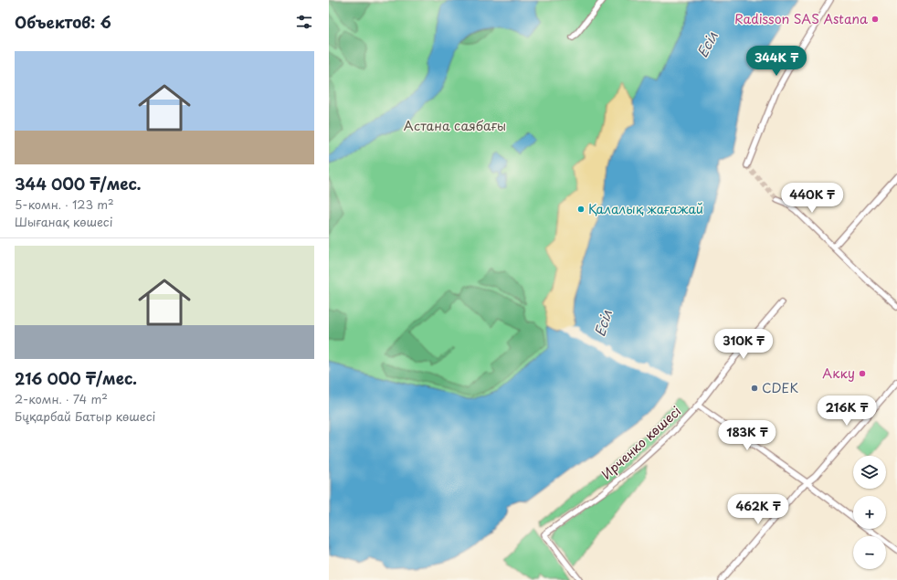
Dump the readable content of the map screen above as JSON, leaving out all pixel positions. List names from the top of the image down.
{
  "streets": {
    "street": ["Ирченко көшесі"]
  },
  "water": ["Есіл"],
  "parks": ["Астана саябағы"],
  "places": [
    "Radisson SAS Astana",
    "Қалалық жағажай",
    "Акку",
    "CDEK"
  ],
  "page": {
    "heading": "Объектов: 6",
    "list": [
      {
        "name": "344 000 ₸/мес.",
        "note": "5-комн. · 123 m² · Шығанақ көшесі"
      },
      {
        "name": "216 000 ₸/мес.",
        "note": "2-комн. · 74 m² · Бұқарбай Батыр көшесі"
      }
    ],
    "price": [
      "344K ₸",
      "440K ₸",
      "310K ₸",
      "216K ₸",
      "183K ₸",
      "462K ₸"
    ],
    "map_buttons": ["+", "−"]
  }
}
